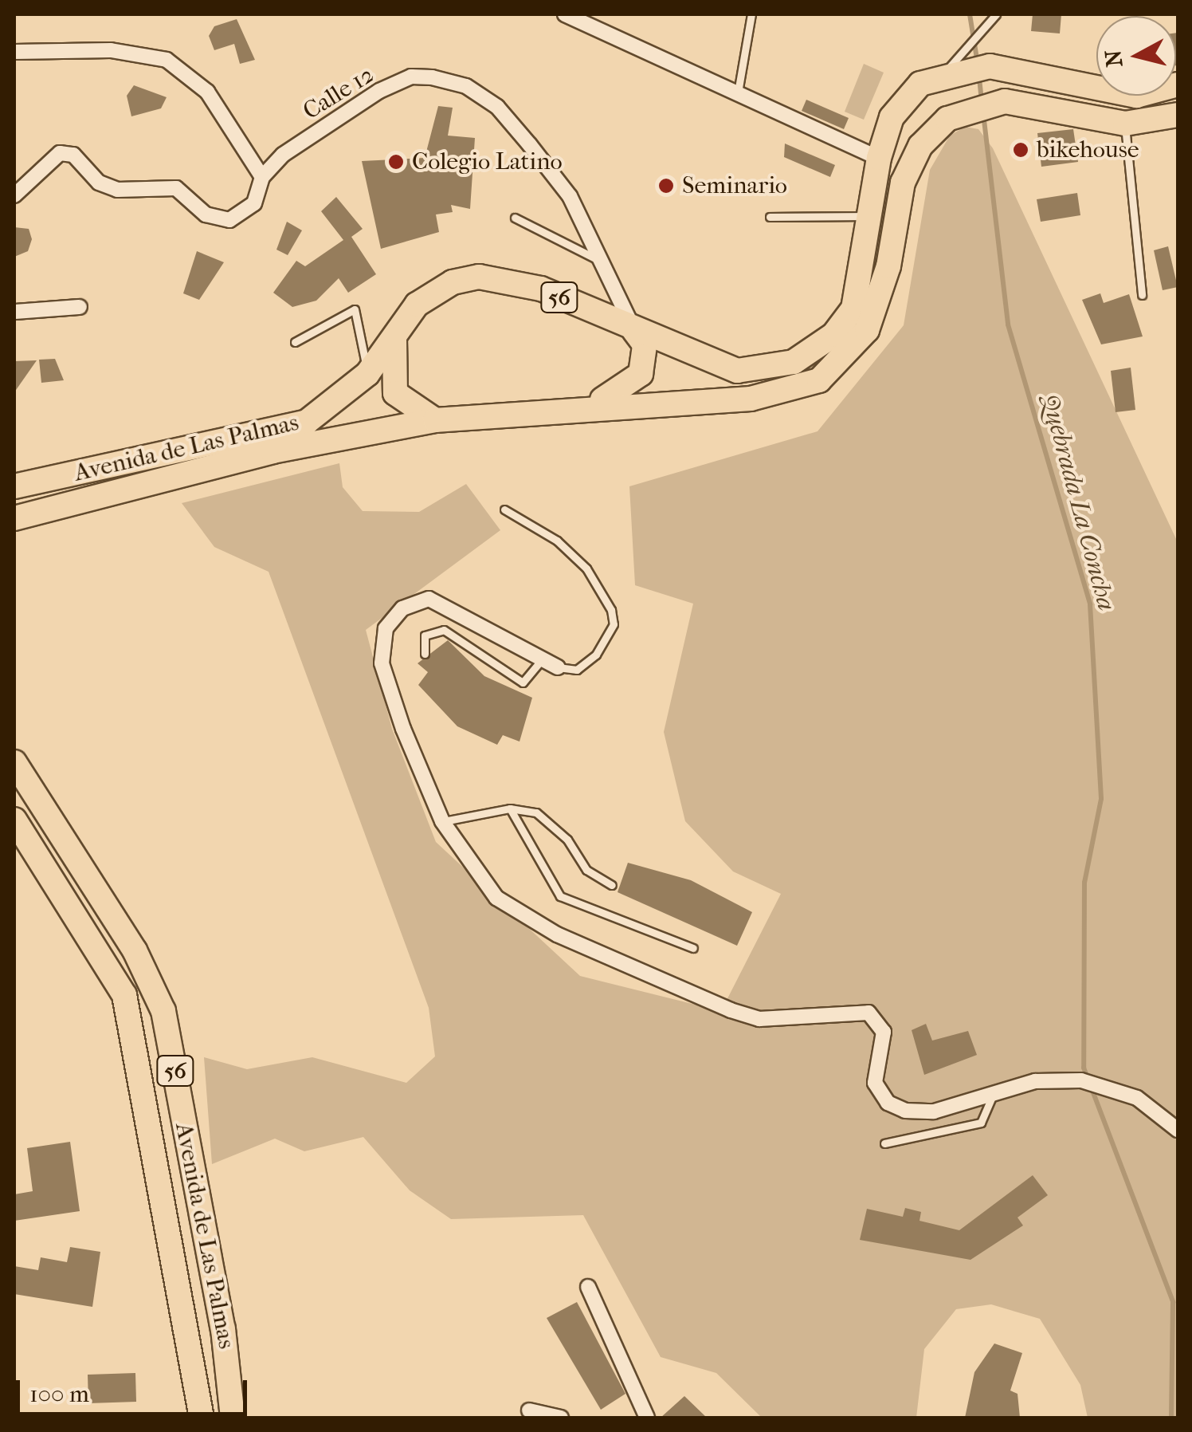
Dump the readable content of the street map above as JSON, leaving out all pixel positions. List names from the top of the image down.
{
  "streets": {
    "main road": ["56", "Avenida de Las Palmas"],
    "street": ["Calle 12"]
  },
  "crossings": [
    ["Calle 12", "Avenida de Las Palmas"]
  ],
  "water": ["Quebrada La Concha"],
  "places": ["bikehouse", "Colegio Latino", "Seminario"],
  "scale_bar": "100 m",
  "north": "left"
}
